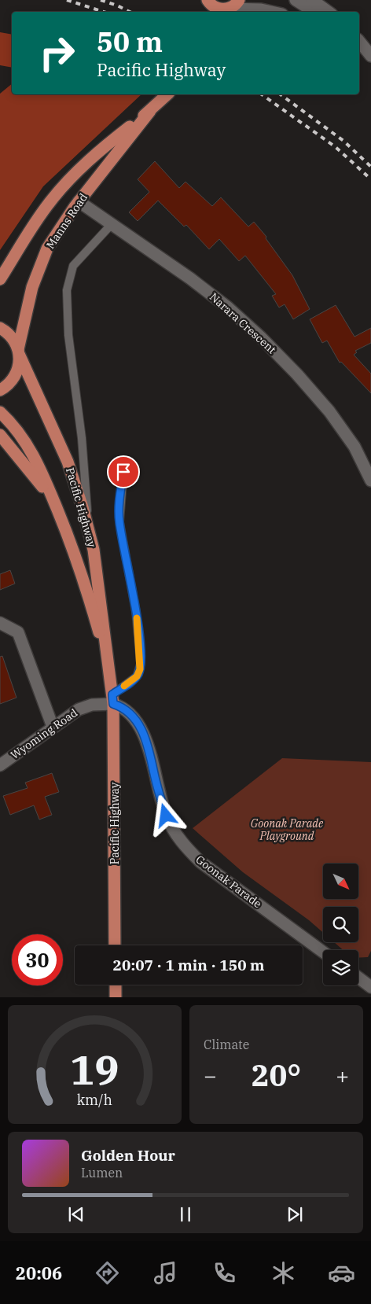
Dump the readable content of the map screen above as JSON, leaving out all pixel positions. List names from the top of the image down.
{
  "streets": {
    "main road": ["Manns Road", "Pacific Highway"],
    "street": ["Narara Crescent", "Wyoming Road", "Goonak Parade"]
  },
  "crossings": [
    ["Manns Road", "Narara Crescent"],
    ["Manns Road", "Pacific Highway"],
    ["Pacific Highway", "Wyoming Road"],
    ["Pacific Highway", "Goonak Parade"],
    ["Wyoming Road", "Goonak Parade"]
  ],
  "parks": ["Goonak Parade Playground"],
  "north": "bottom right",
  "page": {
    "turn": ["50 m", "Pacific Highway"],
    "limit": "30",
    "trip": "20:07 · 1 min · 150 m",
    "tile": "Climate",
    "heat": ["−", "20°", "+"],
    "song": ["Golden Hour", "Lumen"],
    "tabs": "20:06",
    "gauge": ["19", "km/h"]
  }
}
